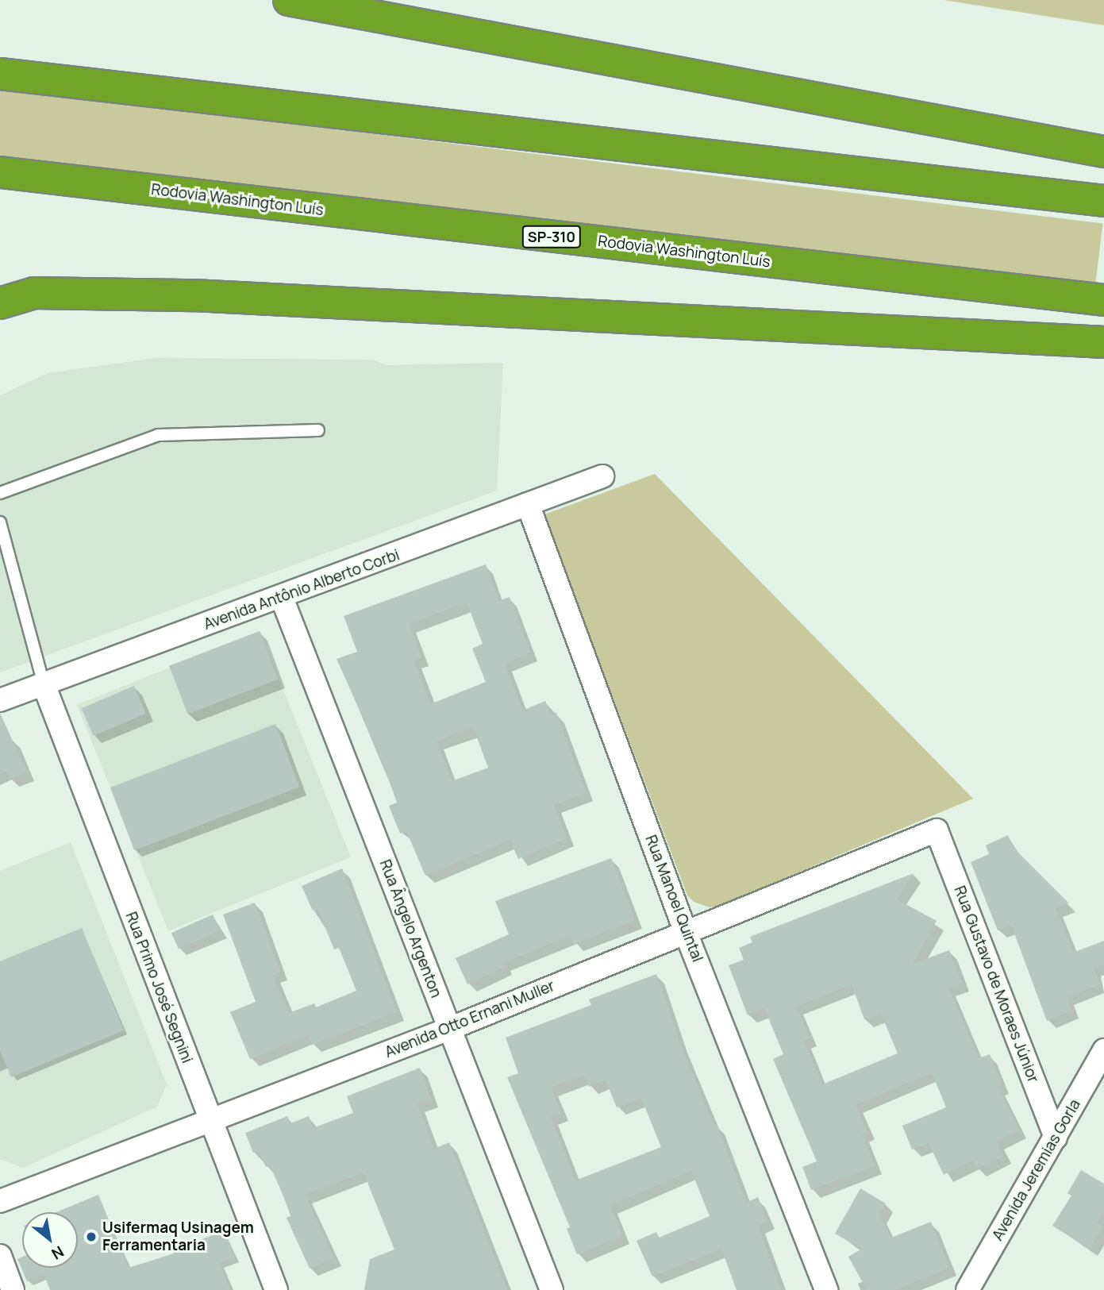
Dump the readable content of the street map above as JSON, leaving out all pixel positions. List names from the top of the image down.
{
  "streets": {
    "highway": ["Rodovia Washington Luís", "SP-310"],
    "street": [
      "Avenida Antônio Alberto Corbi",
      "Rua Manoel Quintal",
      "Rua Ângelo Argenton",
      "Rua Gustavo de Moraes Júnior",
      "Rua Primo José Segnini",
      "Avenida Otto Ernani Muller",
      "Avenida Jeremias Gorla"
    ]
  },
  "crossings": [
    ["Avenida Antônio Alberto Corbi", "Rua Manoel Quintal"],
    ["Avenida Antônio Alberto Corbi", "Rua Ângelo Argenton"],
    ["Avenida Antônio Alberto Corbi", "Rua Primo José Segnini"],
    ["Rua Manoel Quintal", "Avenida Otto Ernani Muller"],
    ["Rua Ângelo Argenton", "Avenida Otto Ernani Muller"],
    ["Rua Gustavo de Moraes Júnior", "Avenida Otto Ernani Muller"],
    ["Rua Gustavo de Moraes Júnior", "Avenida Jeremias Gorla"],
    ["Rua Primo José Segnini", "Avenida Otto Ernani Muller"]
  ],
  "places": ["Usifermaq Usinagem Ferramentaria"],
  "north": "bottom right"
}
